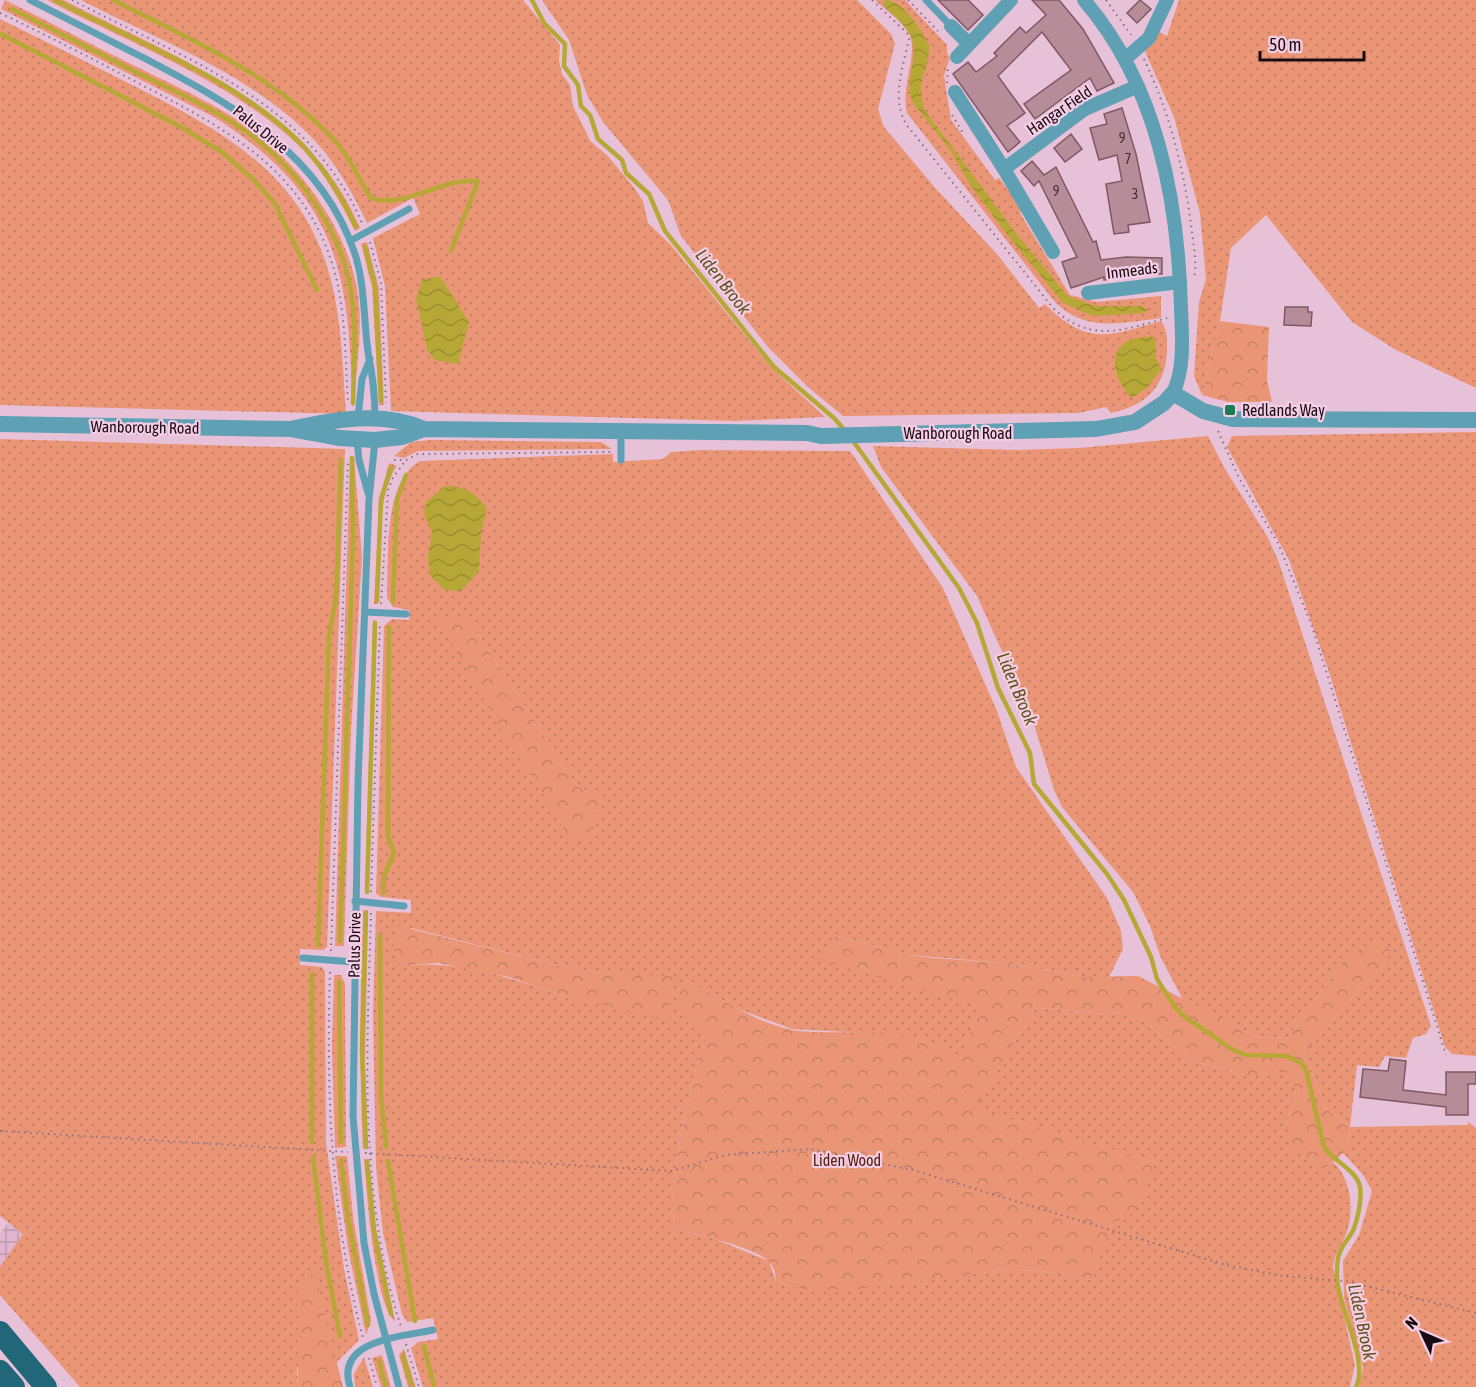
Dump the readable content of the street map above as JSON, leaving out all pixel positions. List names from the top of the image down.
{
  "streets": {
    "street": [
      "Hangar Field",
      "Palus Drive",
      "Inmeads",
      "Wanborough Road"
    ]
  },
  "crossings": [
    ["Palus Drive", "Wanborough Road"]
  ],
  "water": ["Liden Brook"],
  "parks": ["Liden Wood"],
  "places": {
    "transit": ["Redlands Way"]
  },
  "house_numbers": [
    "9",
    "7",
    "9",
    "3"
  ],
  "scale_bar": "50 m",
  "north": "top left"
}
